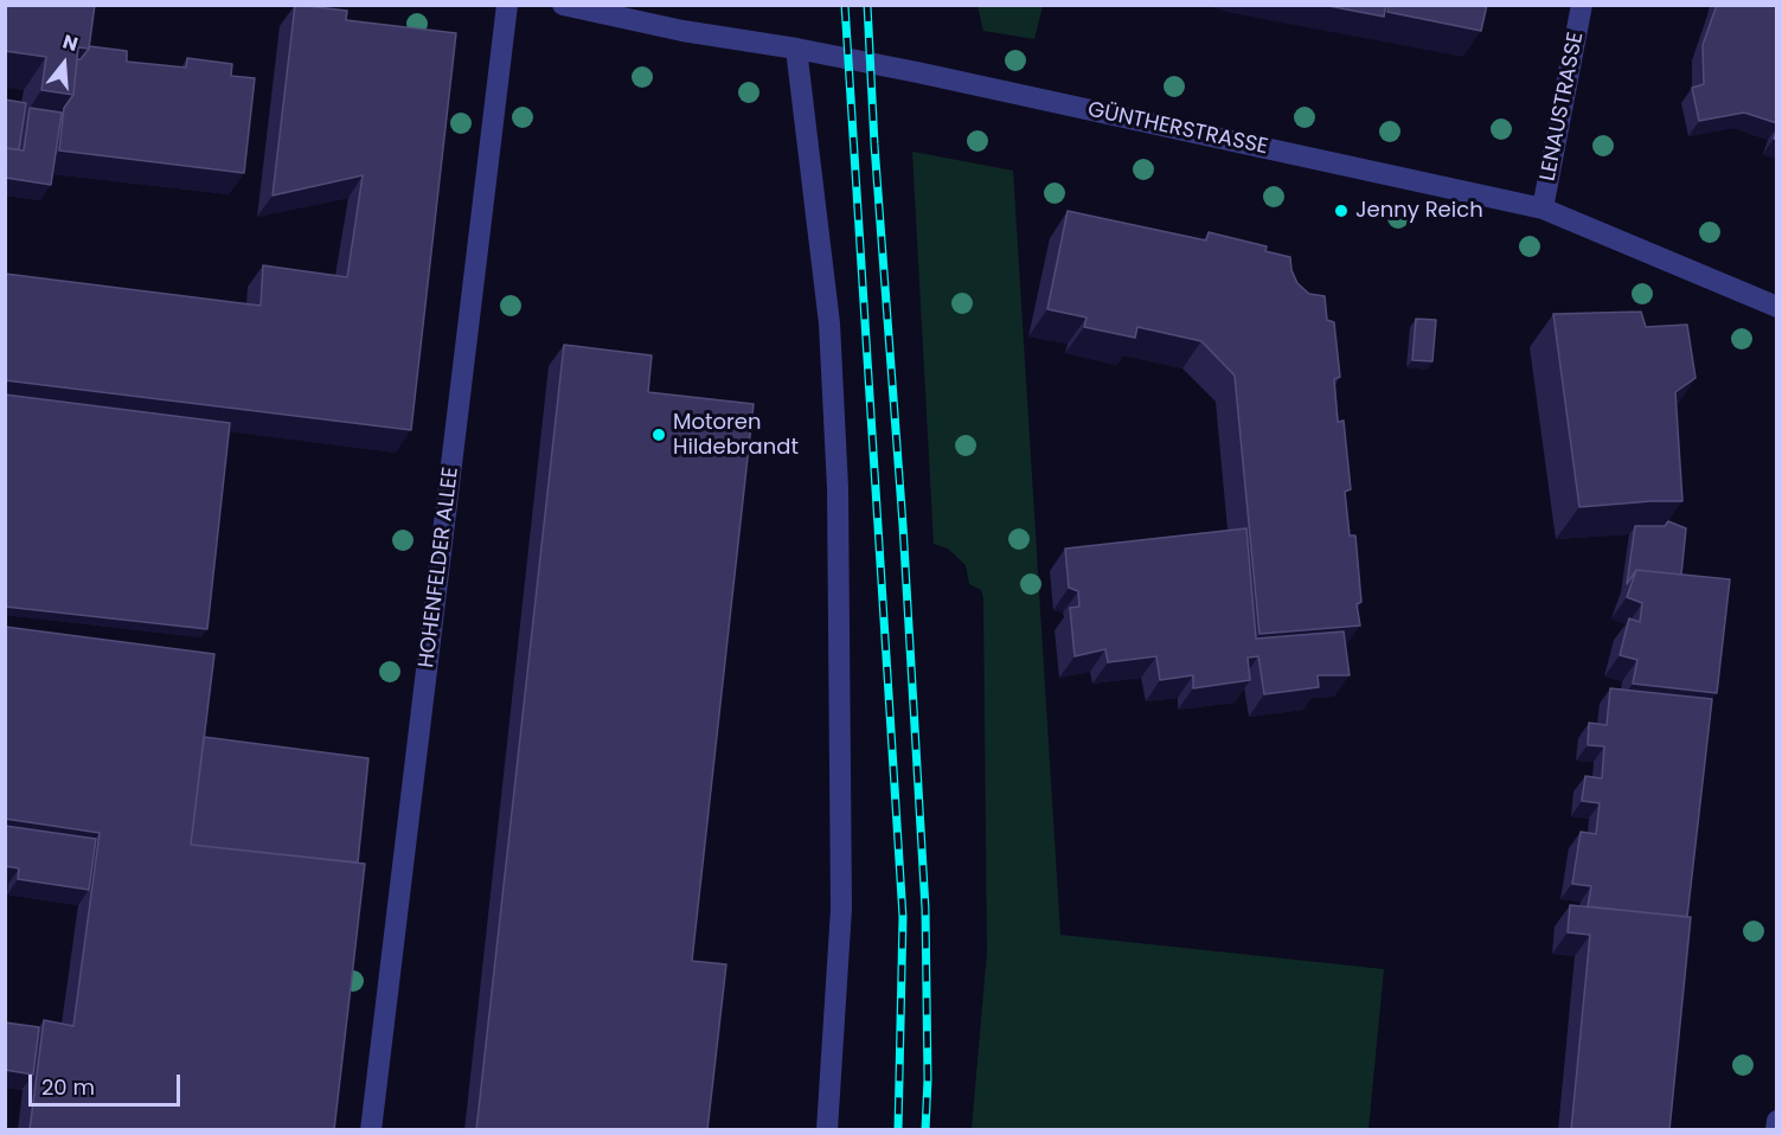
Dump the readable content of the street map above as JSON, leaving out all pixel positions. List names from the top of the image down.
{
  "streets": {
    "street": ["LENAUSTRASSE", "GÜNTHERSTRASSE", "HOHENFELDER ALLEE"]
  },
  "crossings": [
    ["LENAUSTRASSE", "GÜNTHERSTRASSE"]
  ],
  "places": ["Jenny Reich", "Motoren Hildebrandt"],
  "scale_bar": "20 m",
  "north": "top"
}
